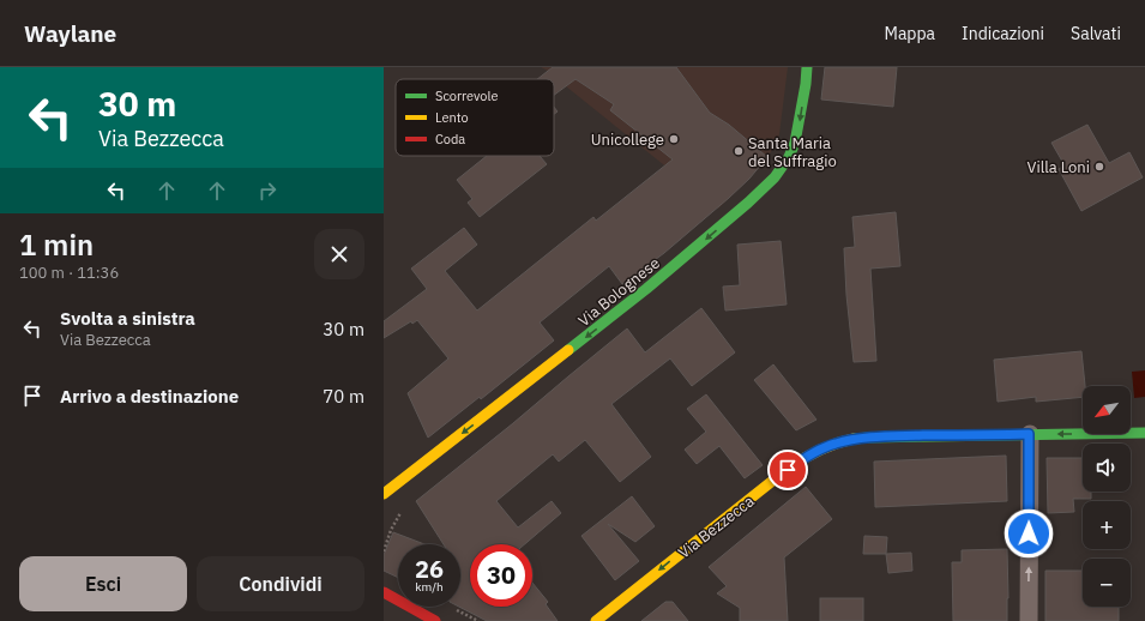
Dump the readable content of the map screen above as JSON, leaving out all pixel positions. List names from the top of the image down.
{
  "streets": {
    "main road": ["Via Bolognese", "Via Bezzecca"]
  },
  "one_way": ["Via Bolognese", "Via Bezzecca"],
  "places": ["Unicollege", "Santa Maria del Suffragio", "Villa Loni"],
  "legend": ["Scorrevole", "Lento", "Coda"],
  "north": "bottom left",
  "page": {
    "header": "Waylane",
    "nav": ["Mappa", "Indicazioni", "Salvati"],
    "turn": ["30 m", "Via Bezzecca"],
    "heading": ["1 min", "100 m · 11:36"],
    "list": [
      {
        "name": "Svolta a sinistra",
        "note": "Via Bezzecca",
        "value": "30 m"
      },
      {
        "name": "Arrivo a destinazione",
        "value": "70 m"
      }
    ],
    "map_buttons": ["+", "−"],
    "speed": "26 km/h",
    "limit": "30",
    "buttons": ["Esci", "Condividi"]
  }
}
